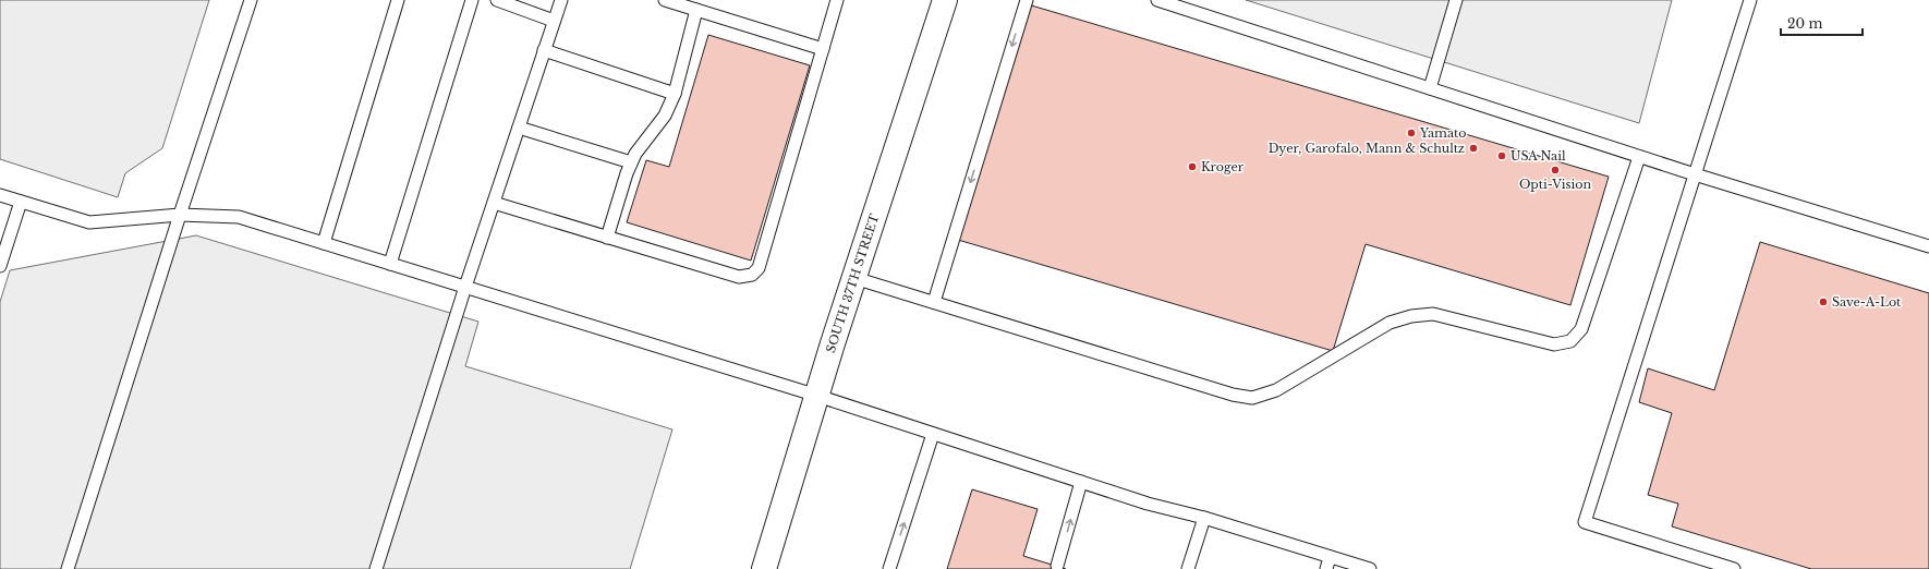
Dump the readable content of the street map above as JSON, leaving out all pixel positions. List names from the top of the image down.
{
  "streets": {
    "street": ["SOUTH 37TH STREET"]
  },
  "places": [
    "Yamato",
    "Dyer, Garofalo, Mann & Schultz",
    "USA Nail",
    "Kroger",
    "Opti-Vision",
    "Save-A-Lot"
  ],
  "scale_bar": "20 m"
}
